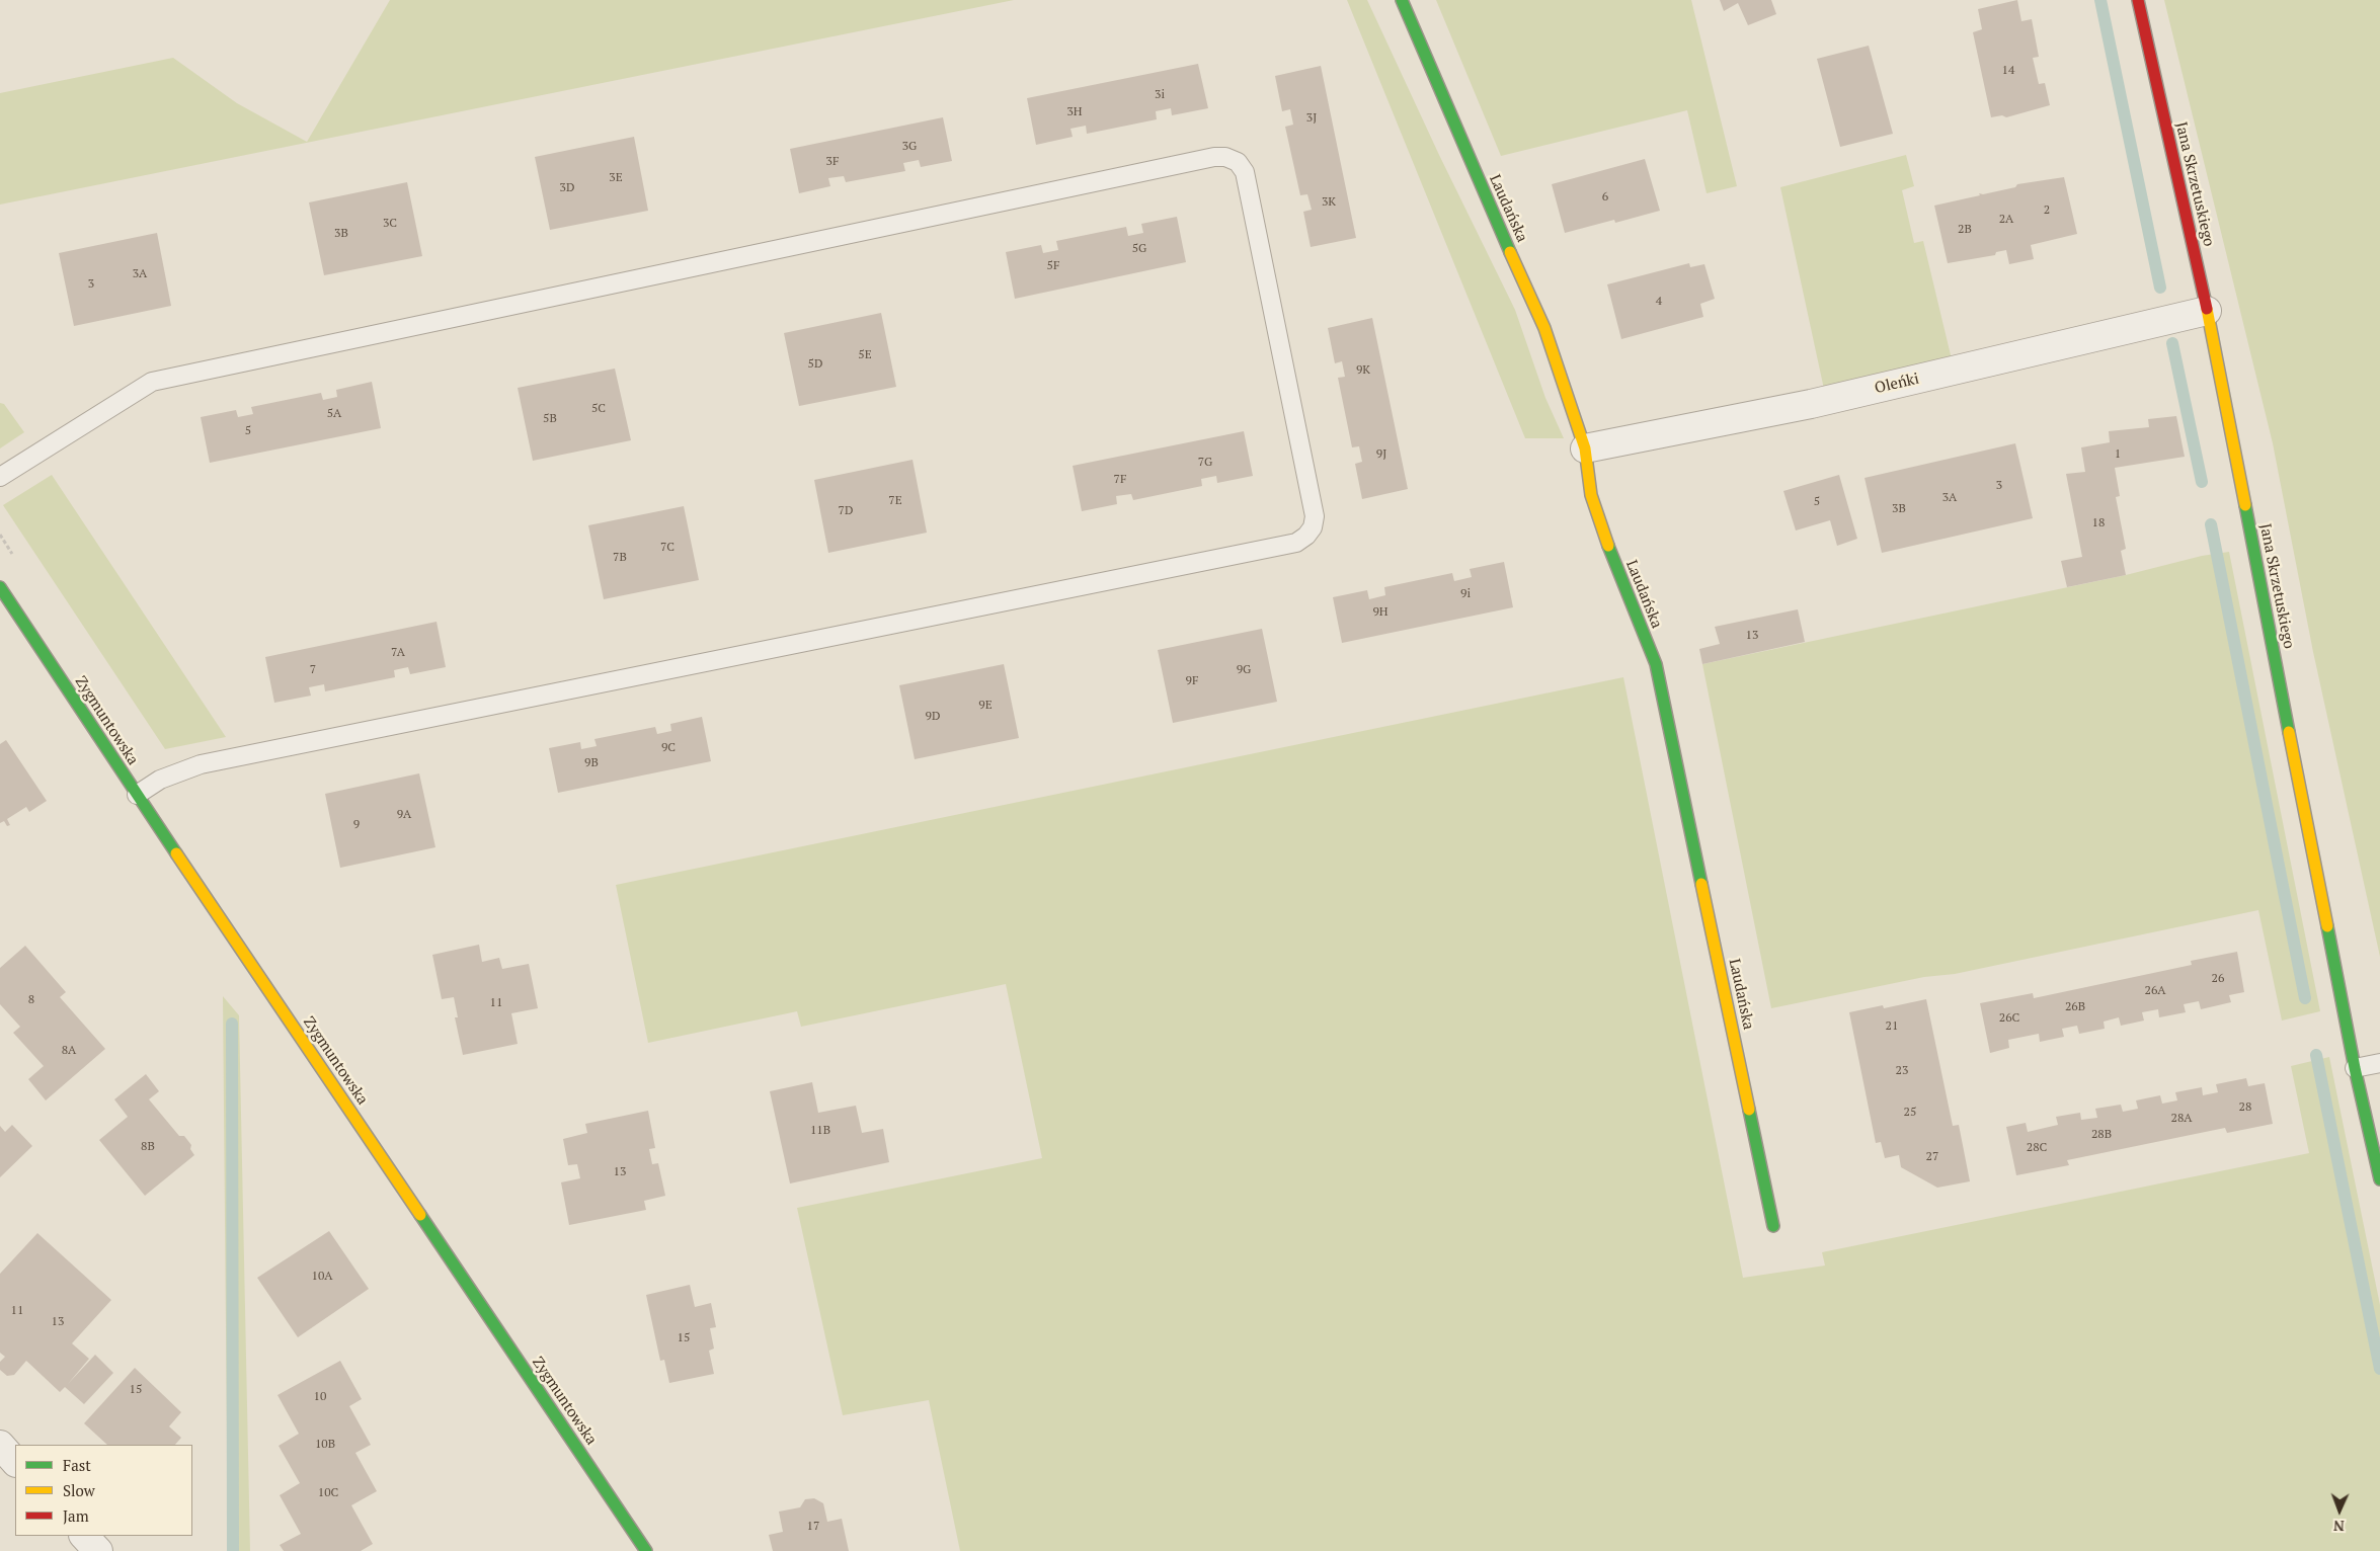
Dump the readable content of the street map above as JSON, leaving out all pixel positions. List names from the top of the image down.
{
  "streets": {
    "street": [
      "Jana Skrzetuskiego",
      "Laudańska",
      "Oleńki",
      "Zygmuntowska"
    ]
  },
  "crossings": [
    ["Jana Skrzetuskiego", "Oleńki"],
    ["Laudańska", "Oleńki"]
  ],
  "house_numbers": [
    "14",
    "3i",
    "3H",
    "3J",
    "3G",
    "3F",
    "3E",
    "3D",
    "6",
    "3K",
    "2",
    "2A",
    "3C",
    "2B",
    "3B",
    "5G",
    "5F",
    "3A",
    "3",
    "4",
    "5E",
    "5D",
    "9K",
    "5C",
    "5A",
    "5B",
    "5",
    "9J",
    "1",
    "7G",
    "7F",
    "3",
    "3A",
    "7E",
    "5",
    "3B",
    "7D",
    "18",
    "7C",
    "7B",
    "9i",
    "9H",
    "13",
    "7A",
    "7",
    "9G",
    "9F",
    "9E",
    "9D",
    "9C",
    "9B",
    "9A",
    "9",
    "26",
    "26A",
    "8",
    "11",
    "26B",
    "26C",
    "21",
    "8A",
    "23",
    "28",
    "25",
    "28A",
    "11B",
    "28B",
    "8B",
    "28C",
    "27",
    "13",
    "10A",
    "11",
    "13",
    "15",
    "15",
    "10",
    "10B",
    "10C",
    "17"
  ],
  "legend": ["Fast", "Slow", "Jam"],
  "north": "bottom"
}
